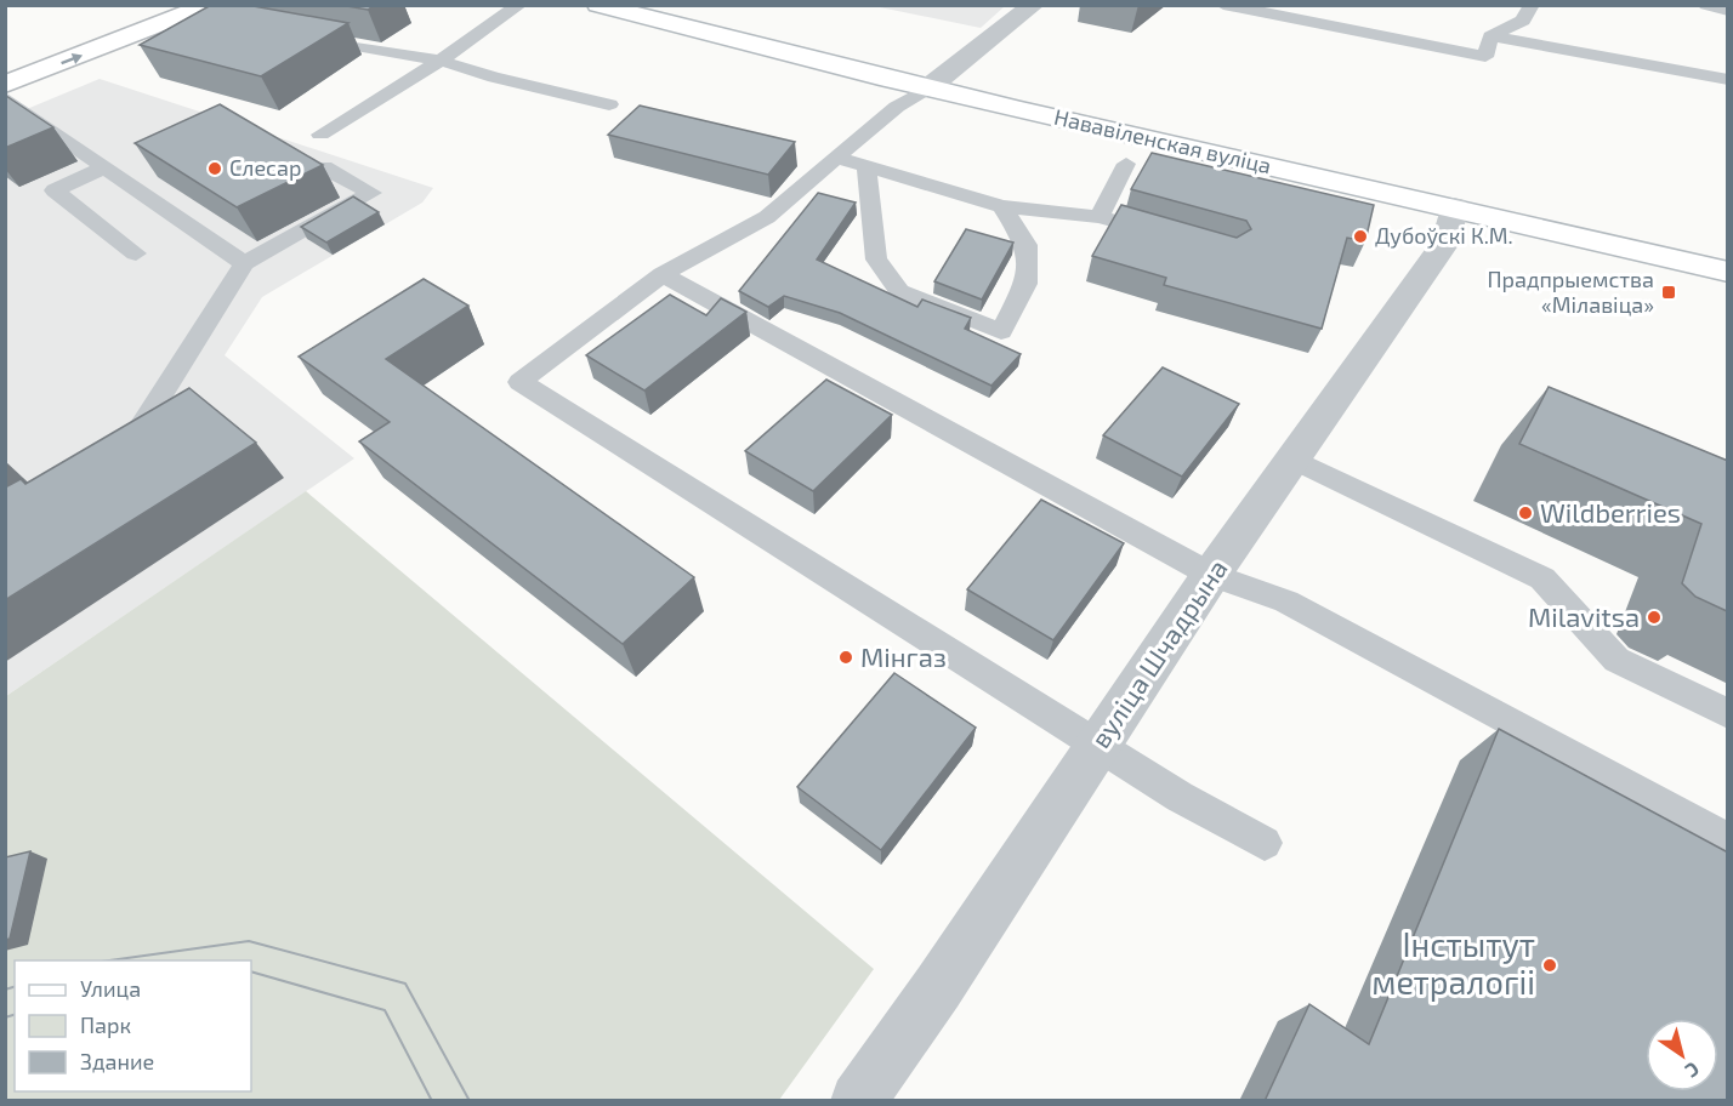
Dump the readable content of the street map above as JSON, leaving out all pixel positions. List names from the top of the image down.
{
  "streets": {
    "street": ["Нававіленская вуліца", "вуліца Шчадрына"]
  },
  "crossings": [
    ["Нававіленская вуліца", "вуліца Шчадрына"]
  ],
  "places": {
    "other": [
      "Слесар",
      "Дубоўскі К.М.",
      "Wildberries",
      "Milavitsa",
      "Мінгаз",
      "Інстытут метралогіі"
    ],
    "transit": ["Прадпрыемства «Мілавіца»"]
  },
  "legend": ["Улица", "Парк", "Здание"],
  "north": "bottom right"
}
